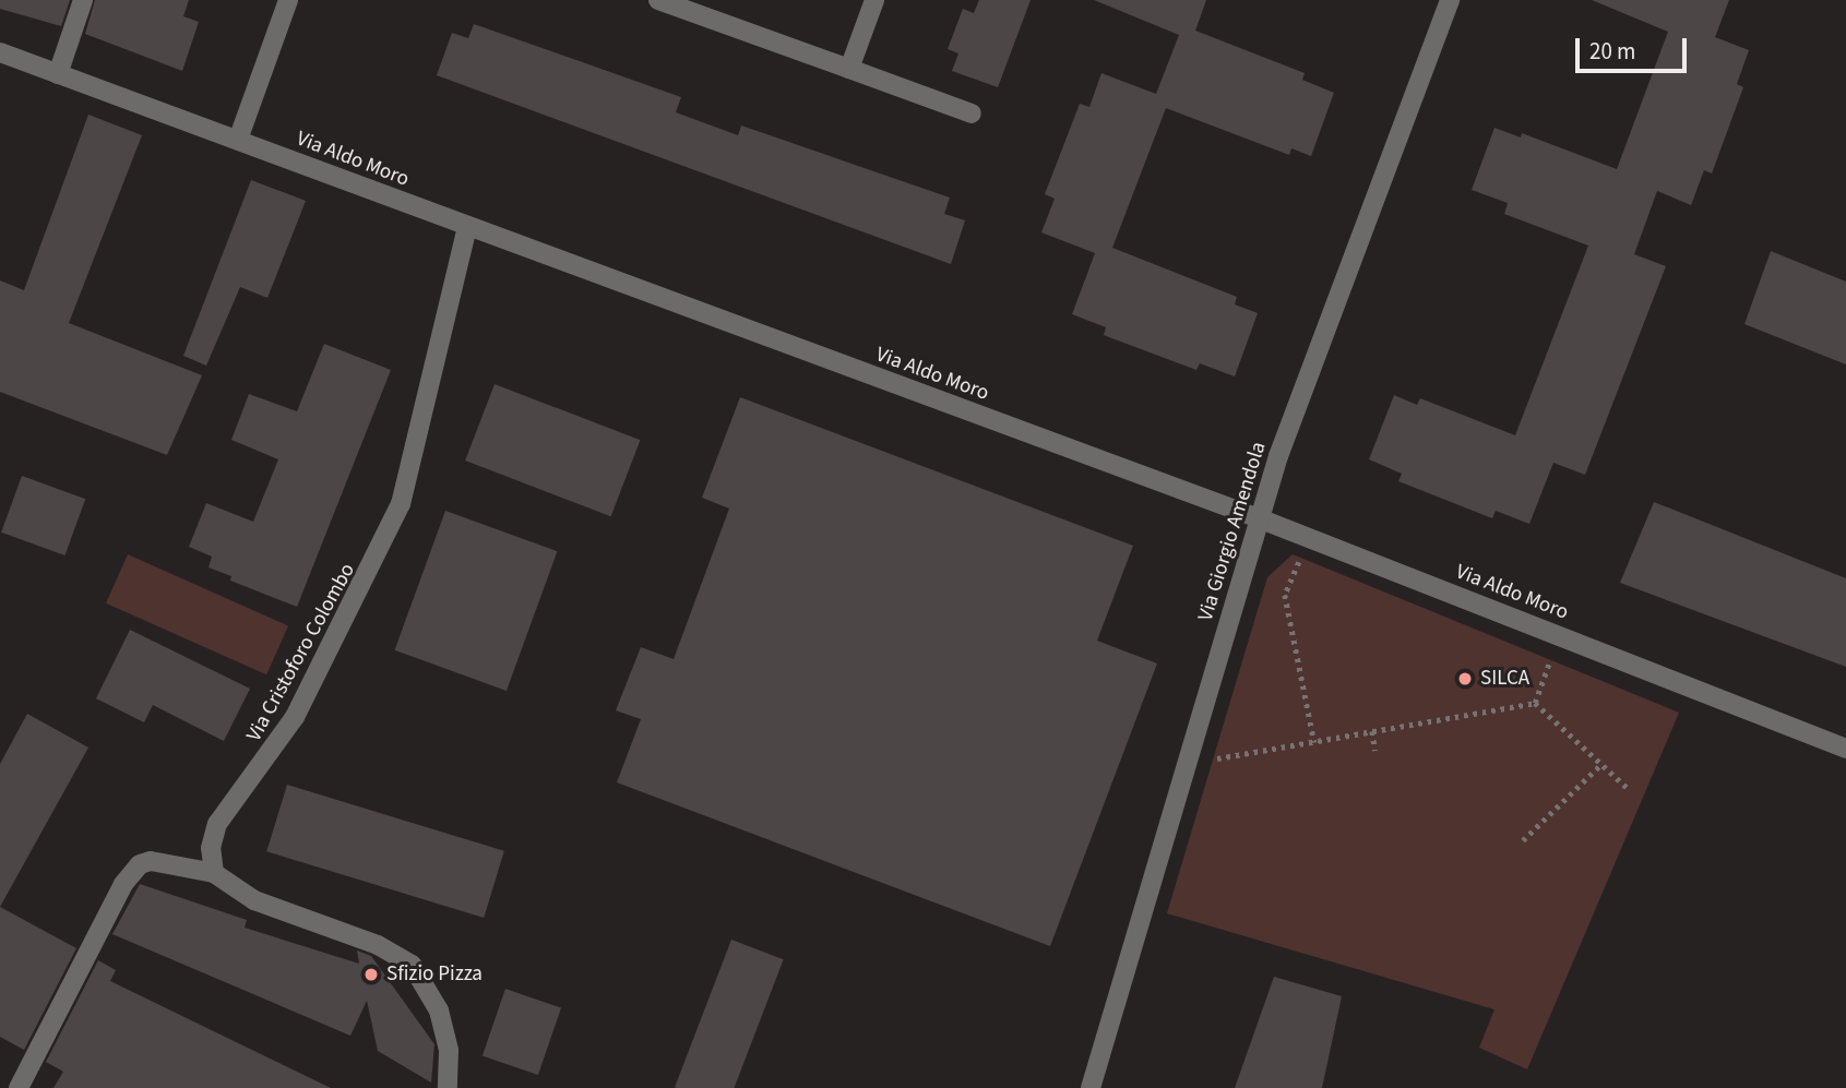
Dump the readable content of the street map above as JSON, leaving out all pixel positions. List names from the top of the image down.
{
  "streets": {
    "street": ["Via Aldo Moro", "Via Giorgio Amendola", "Via Cristoforo Colombo"]
  },
  "crossings": [
    ["Via Aldo Moro", "Via Giorgio Amendola"],
    ["Via Aldo Moro", "Via Cristoforo Colombo"]
  ],
  "places": ["SILCA", "Sfizio Pizza"],
  "scale_bar": "20 m"
}
